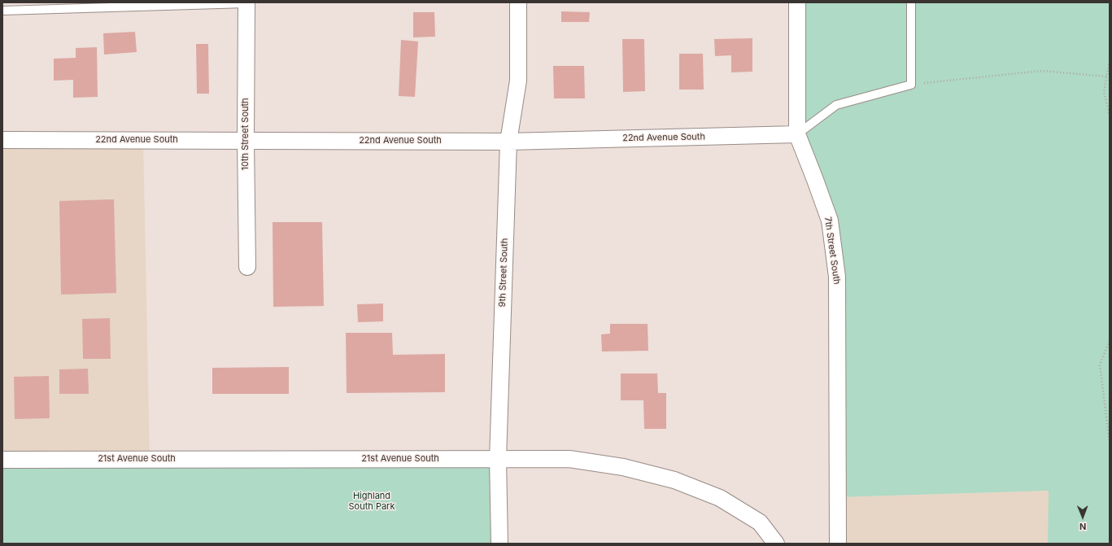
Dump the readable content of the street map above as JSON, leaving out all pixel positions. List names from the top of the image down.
{
  "streets": {
    "street": [
      "10th Street South",
      "22nd Avenue South",
      "7th Street South",
      "9th Street South",
      "21st Avenue South"
    ]
  },
  "crossings": [
    ["10th Street South", "22nd Avenue South"],
    ["22nd Avenue South", "7th Street South"],
    ["22nd Avenue South", "9th Street South"],
    ["9th Street South", "21st Avenue South"]
  ],
  "parks": ["Highland South Park"],
  "north": "bottom"
}
